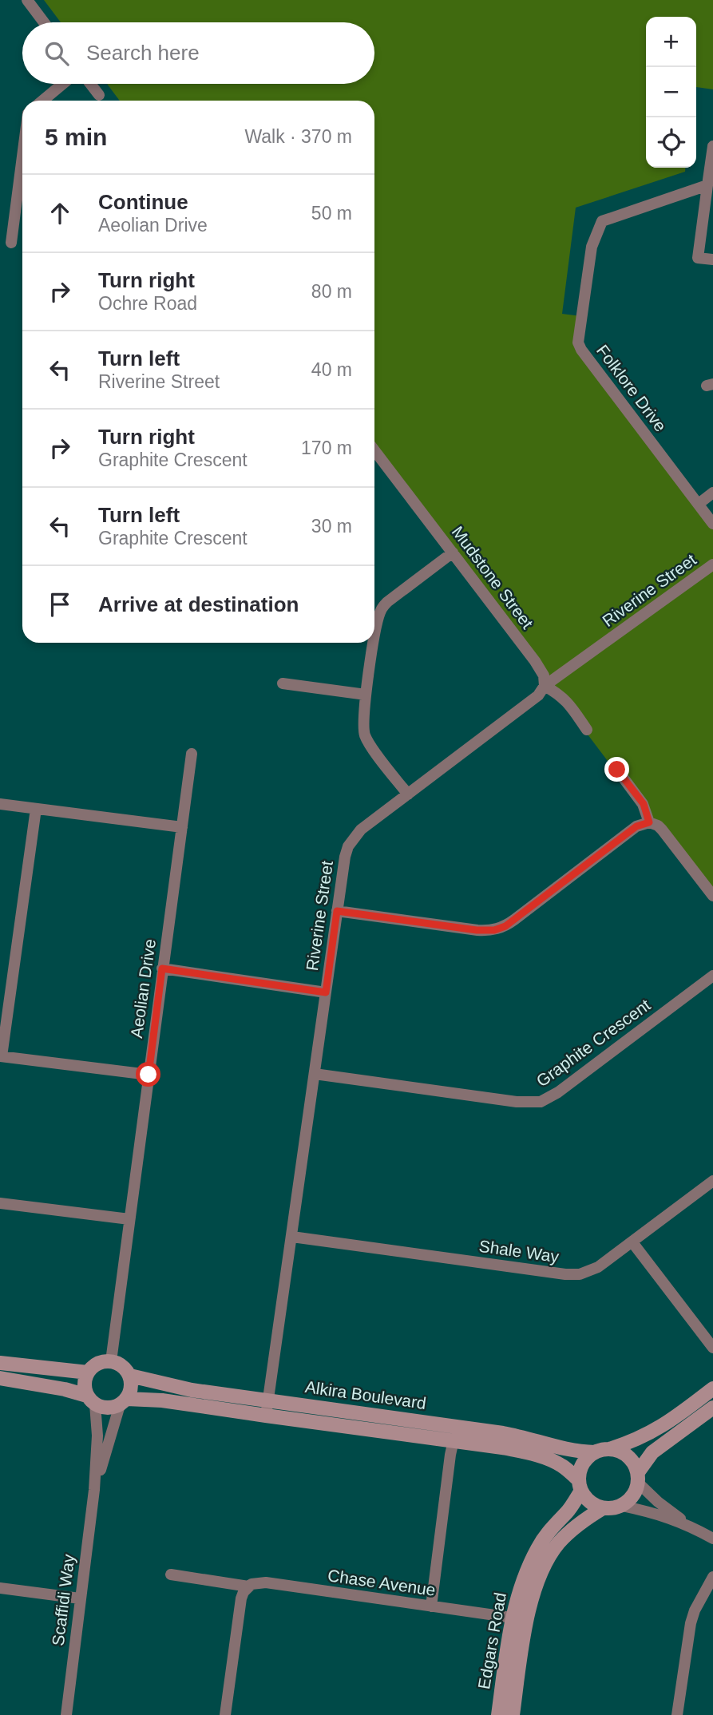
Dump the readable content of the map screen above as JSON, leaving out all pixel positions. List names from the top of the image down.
{
  "streets": {
    "street": [
      "Folklore Drive",
      "Mudstone Street",
      "Riverine Street",
      "Aeolian Drive",
      "Graphite Crescent",
      "Shale Way",
      "Alkira Boulevard",
      "Chase Avenue",
      "Scaffidi Way",
      "Edgars Road"
    ]
  },
  "crossings": [
    ["Mudstone Street", "Riverine Street"],
    ["Riverine Street", "Graphite Crescent"],
    ["Riverine Street", "Shale Way"],
    ["Riverine Street", "Alkira Boulevard"],
    ["Aeolian Drive", "Alkira Boulevard"],
    ["Aeolian Drive", "Scaffidi Way"],
    ["Alkira Boulevard", "Scaffidi Way"],
    ["Alkira Boulevard", "Edgars Road"],
    ["Chase Avenue", "Edgars Road"]
  ],
  "page": {
    "map_buttons": ["+", "−"],
    "search": "Search here",
    "heading": ["5 min", "Walk · 370 m"],
    "list": [
      ["Continue", "Aeolian Drive", "50 m"],
      ["Turn right", "Ochre Road", "80 m"],
      ["Turn left", "Riverine Street", "40 m"],
      ["Turn right", "Graphite Crescent", "170 m"],
      ["Turn left", "Graphite Crescent", "30 m"],
      "Arrive at destination"
    ]
  }
}
